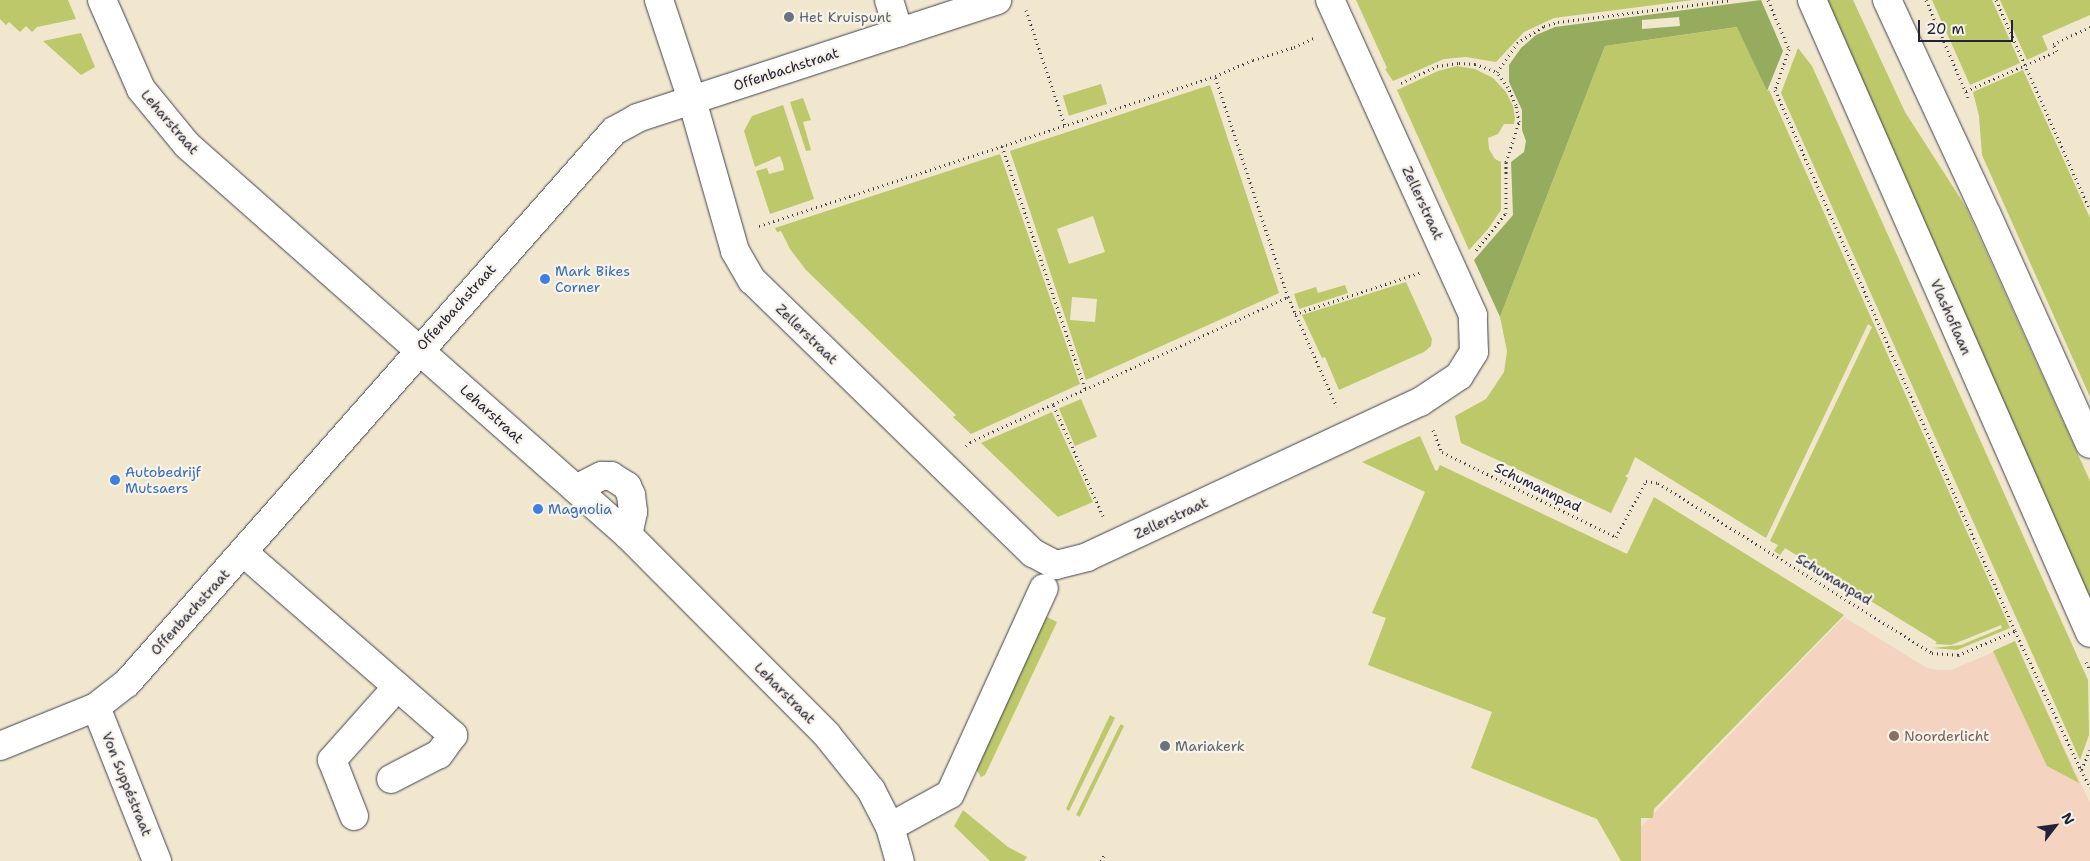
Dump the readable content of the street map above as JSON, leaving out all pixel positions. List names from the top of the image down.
{
  "streets": {
    "street": [
      "Offenbachstraat",
      "Leharstraat",
      "Zellerstraat",
      "Vlashoflaan",
      "Von Suppéstraat"
    ],
    "path": ["Schumannpad", "Schumanpad"]
  },
  "crossings": [
    ["Offenbachstraat", "Leharstraat"],
    ["Offenbachstraat", "Zellerstraat"],
    ["Offenbachstraat", "Von Suppéstraat"],
    ["Zellerstraat", "Schumannpad"],
    ["Schumannpad", "Schumanpad"]
  ],
  "places": [
    "Het Kruispunt",
    "Mark Bikes Corner",
    "Autobedrijf Mutsaers",
    "Magnolia",
    "Noorderlicht",
    "Mariakerk"
  ],
  "scale_bar": "20 m",
  "north": "top right"
}
